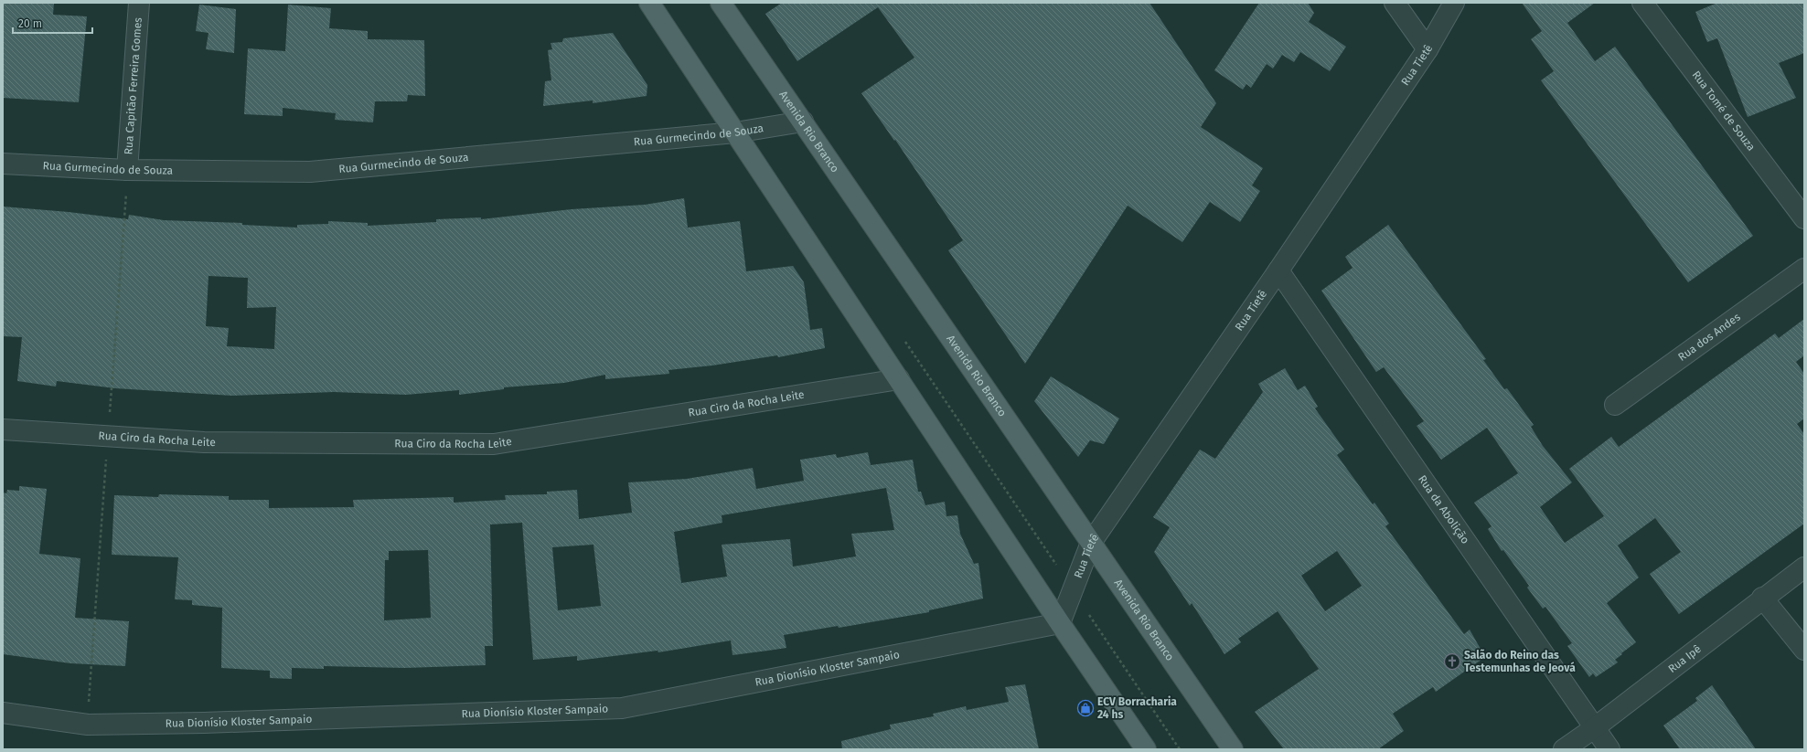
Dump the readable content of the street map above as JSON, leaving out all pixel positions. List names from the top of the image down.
{
  "streets": {
    "main road": ["Avenida Rio Branco"],
    "street": [
      "Rua Tietê",
      "Rua Capitão Ferreira Gomes",
      "Rua Tomé de Souza",
      "Rua Gurmecindo de Souza",
      "Rua dos Andes",
      "Rua Ciro da Rocha Leite",
      "Rua da Abolição",
      "Rua Ipê",
      "Rua Dionísio Kloster Sampaio"
    ]
  },
  "crossings": [
    ["Rua Tietê", "Avenida Rio Branco"],
    ["Rua Tietê", "Rua da Abolição"],
    ["Rua Tietê", "Rua Dionísio Kloster Sampaio"],
    ["Rua Capitão Ferreira Gomes", "Rua Gurmecindo de Souza"],
    ["Avenida Rio Branco", "Rua Gurmecindo de Souza"],
    ["Rua da Abolição", "Rua Ipê"]
  ],
  "places": {
    "church": ["Salão do Reino das Testemunhas de Jeová"],
    "shop": ["ECV Borracharia 24 hs"]
  },
  "scale_bar": "20 m"
}
